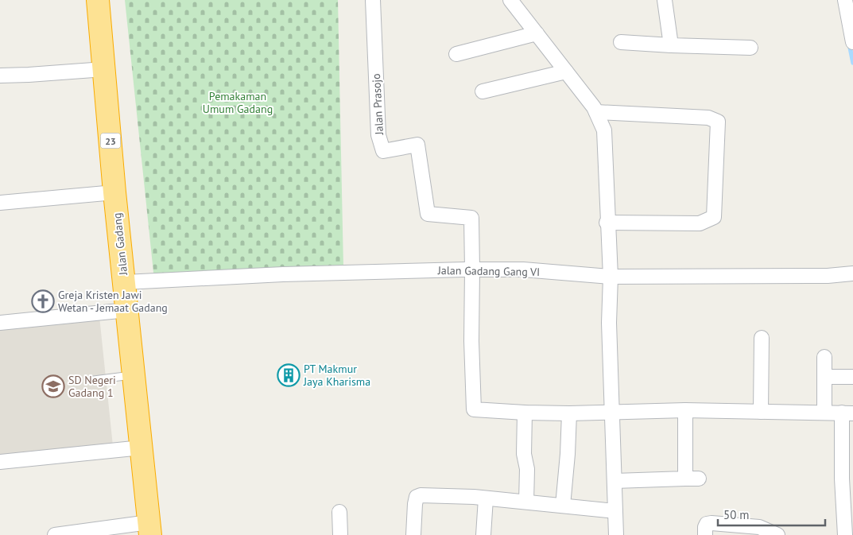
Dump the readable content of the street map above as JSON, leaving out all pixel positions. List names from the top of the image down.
{
  "streets": {
    "highway": ["23", "Jalan Gadang"],
    "street": ["Jalan Prasojo", "Jalan Gadang Gang VI"]
  },
  "crossings": [
    ["Jalan Prasojo", "Jalan Gadang Gang VI"],
    ["Jalan Gadang", "Jalan Gadang Gang VI"]
  ],
  "parks": ["Pemakaman Umum Gadang"],
  "places": {
    "church": ["Greja Kristen Jawi Wetan - Jemaat Gadang"],
    "building": ["PT Makmur Jaya Kharisma"],
    "school or university": ["SD Negeri Gadang 1"]
  },
  "scale_bar": "50 m"
}
